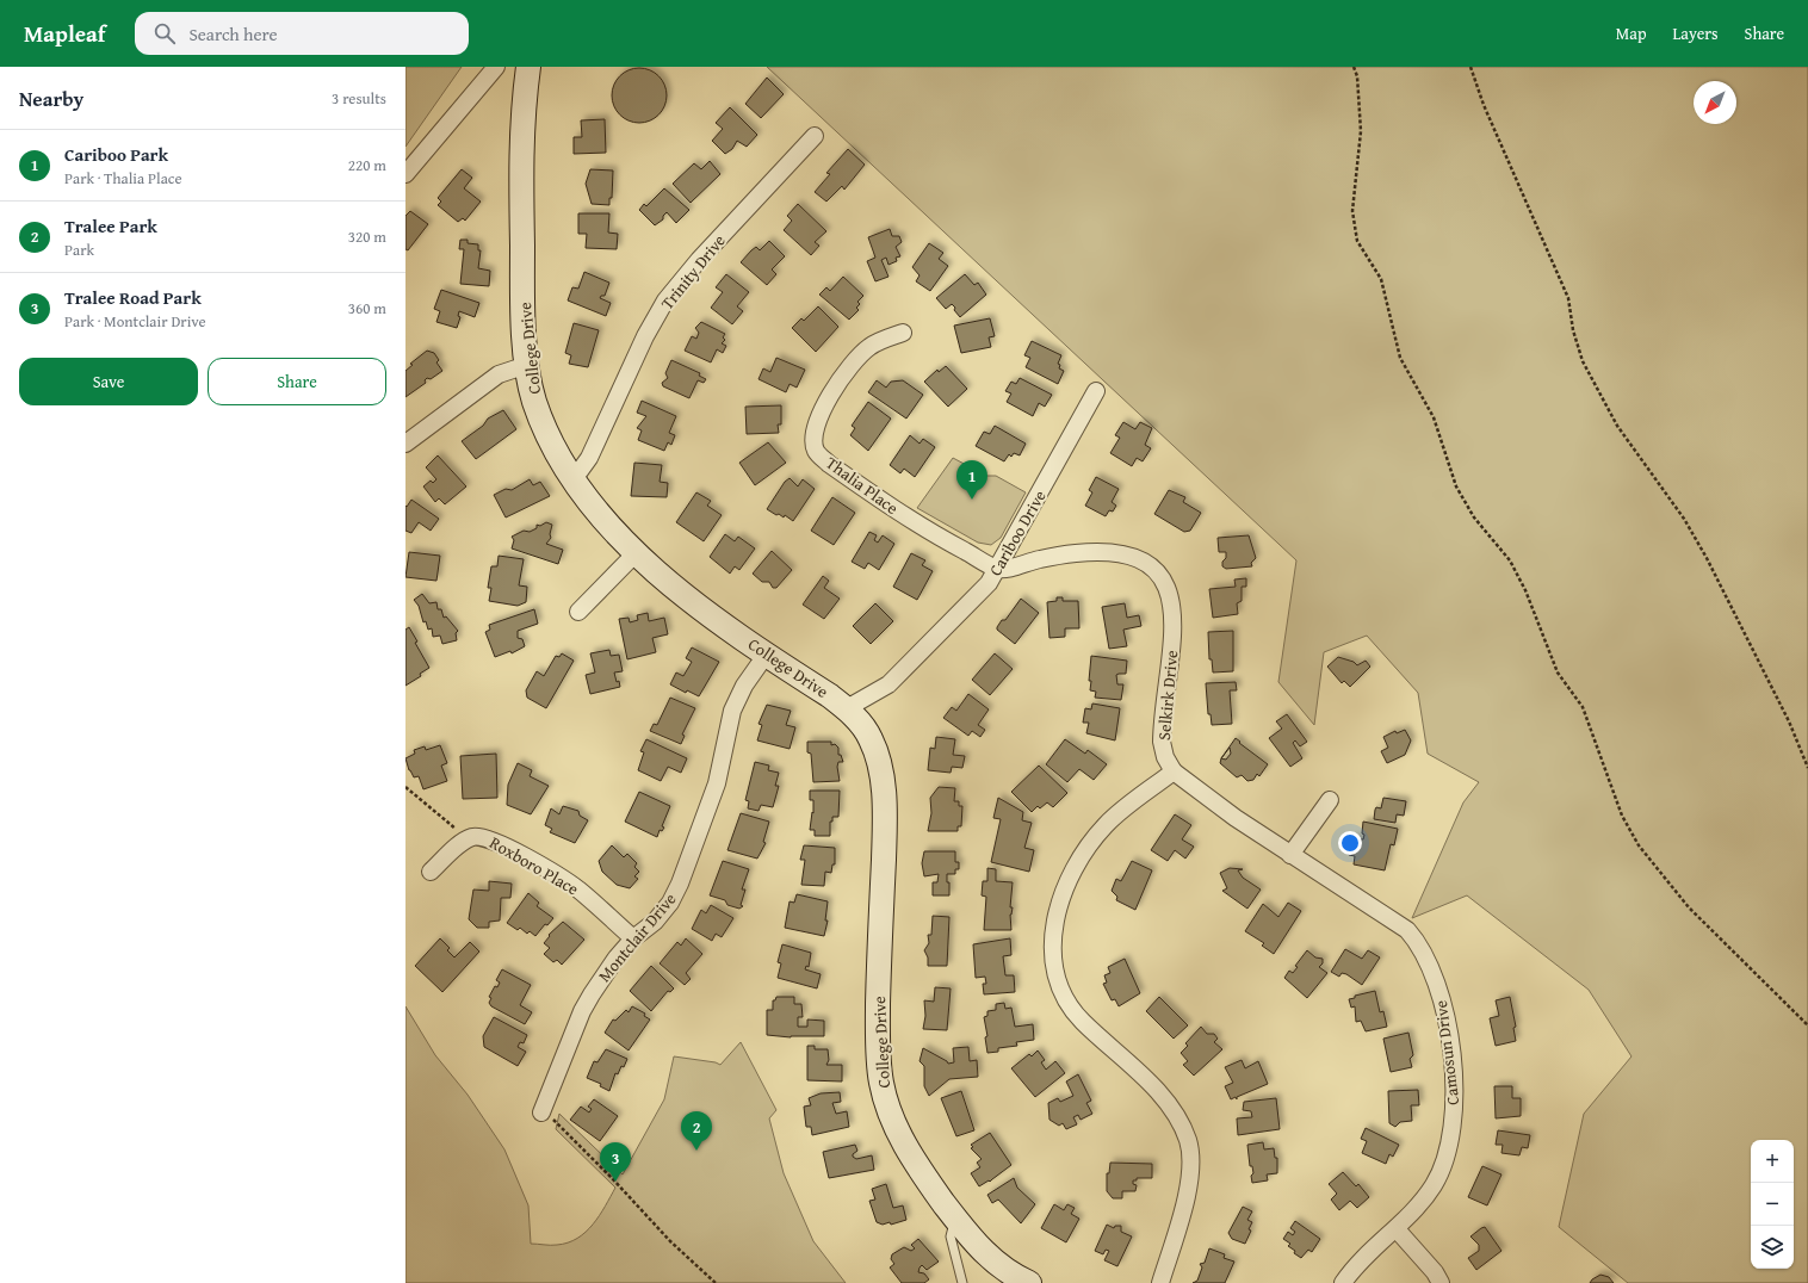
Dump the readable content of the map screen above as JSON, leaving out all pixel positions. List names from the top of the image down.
{
  "streets": {
    "street": [
      "Trinity Drive",
      "College Drive",
      "Thalia Place",
      "Cariboo Drive",
      "Selkirk Drive",
      "Roxboro Place",
      "Montclair Drive",
      "Camosun Drive"
    ]
  },
  "crossings": [
    ["Trinity Drive", "College Drive"],
    ["College Drive", "Cariboo Drive"],
    ["College Drive", "Montclair Drive"],
    ["Thalia Place", "Cariboo Drive"],
    ["Thalia Place", "Selkirk Drive"],
    ["Cariboo Drive", "Selkirk Drive"],
    ["Selkirk Drive", "Camosun Drive"],
    ["Roxboro Place", "Montclair Drive"]
  ],
  "north": "bottom left",
  "page": {
    "header": "Mapleaf",
    "search": "Search here",
    "nav": ["Map", "Layers", "Share"],
    "heading": ["Nearby", "3 results"],
    "list": [
      {
        "mark": "1",
        "name": "Cariboo Park",
        "note": "Park · Thalia Place",
        "value": "220 m"
      },
      {
        "mark": "2",
        "name": "Tralee Park",
        "note": "Park",
        "value": "320 m"
      },
      {
        "mark": "3",
        "name": "Tralee Road Park",
        "note": "Park · Montclair Drive",
        "value": "360 m"
      }
    ],
    "buttons": ["Save", "Share"],
    "pins": ["1", "2", "3"],
    "map_buttons": ["+", "−"]
  }
}
